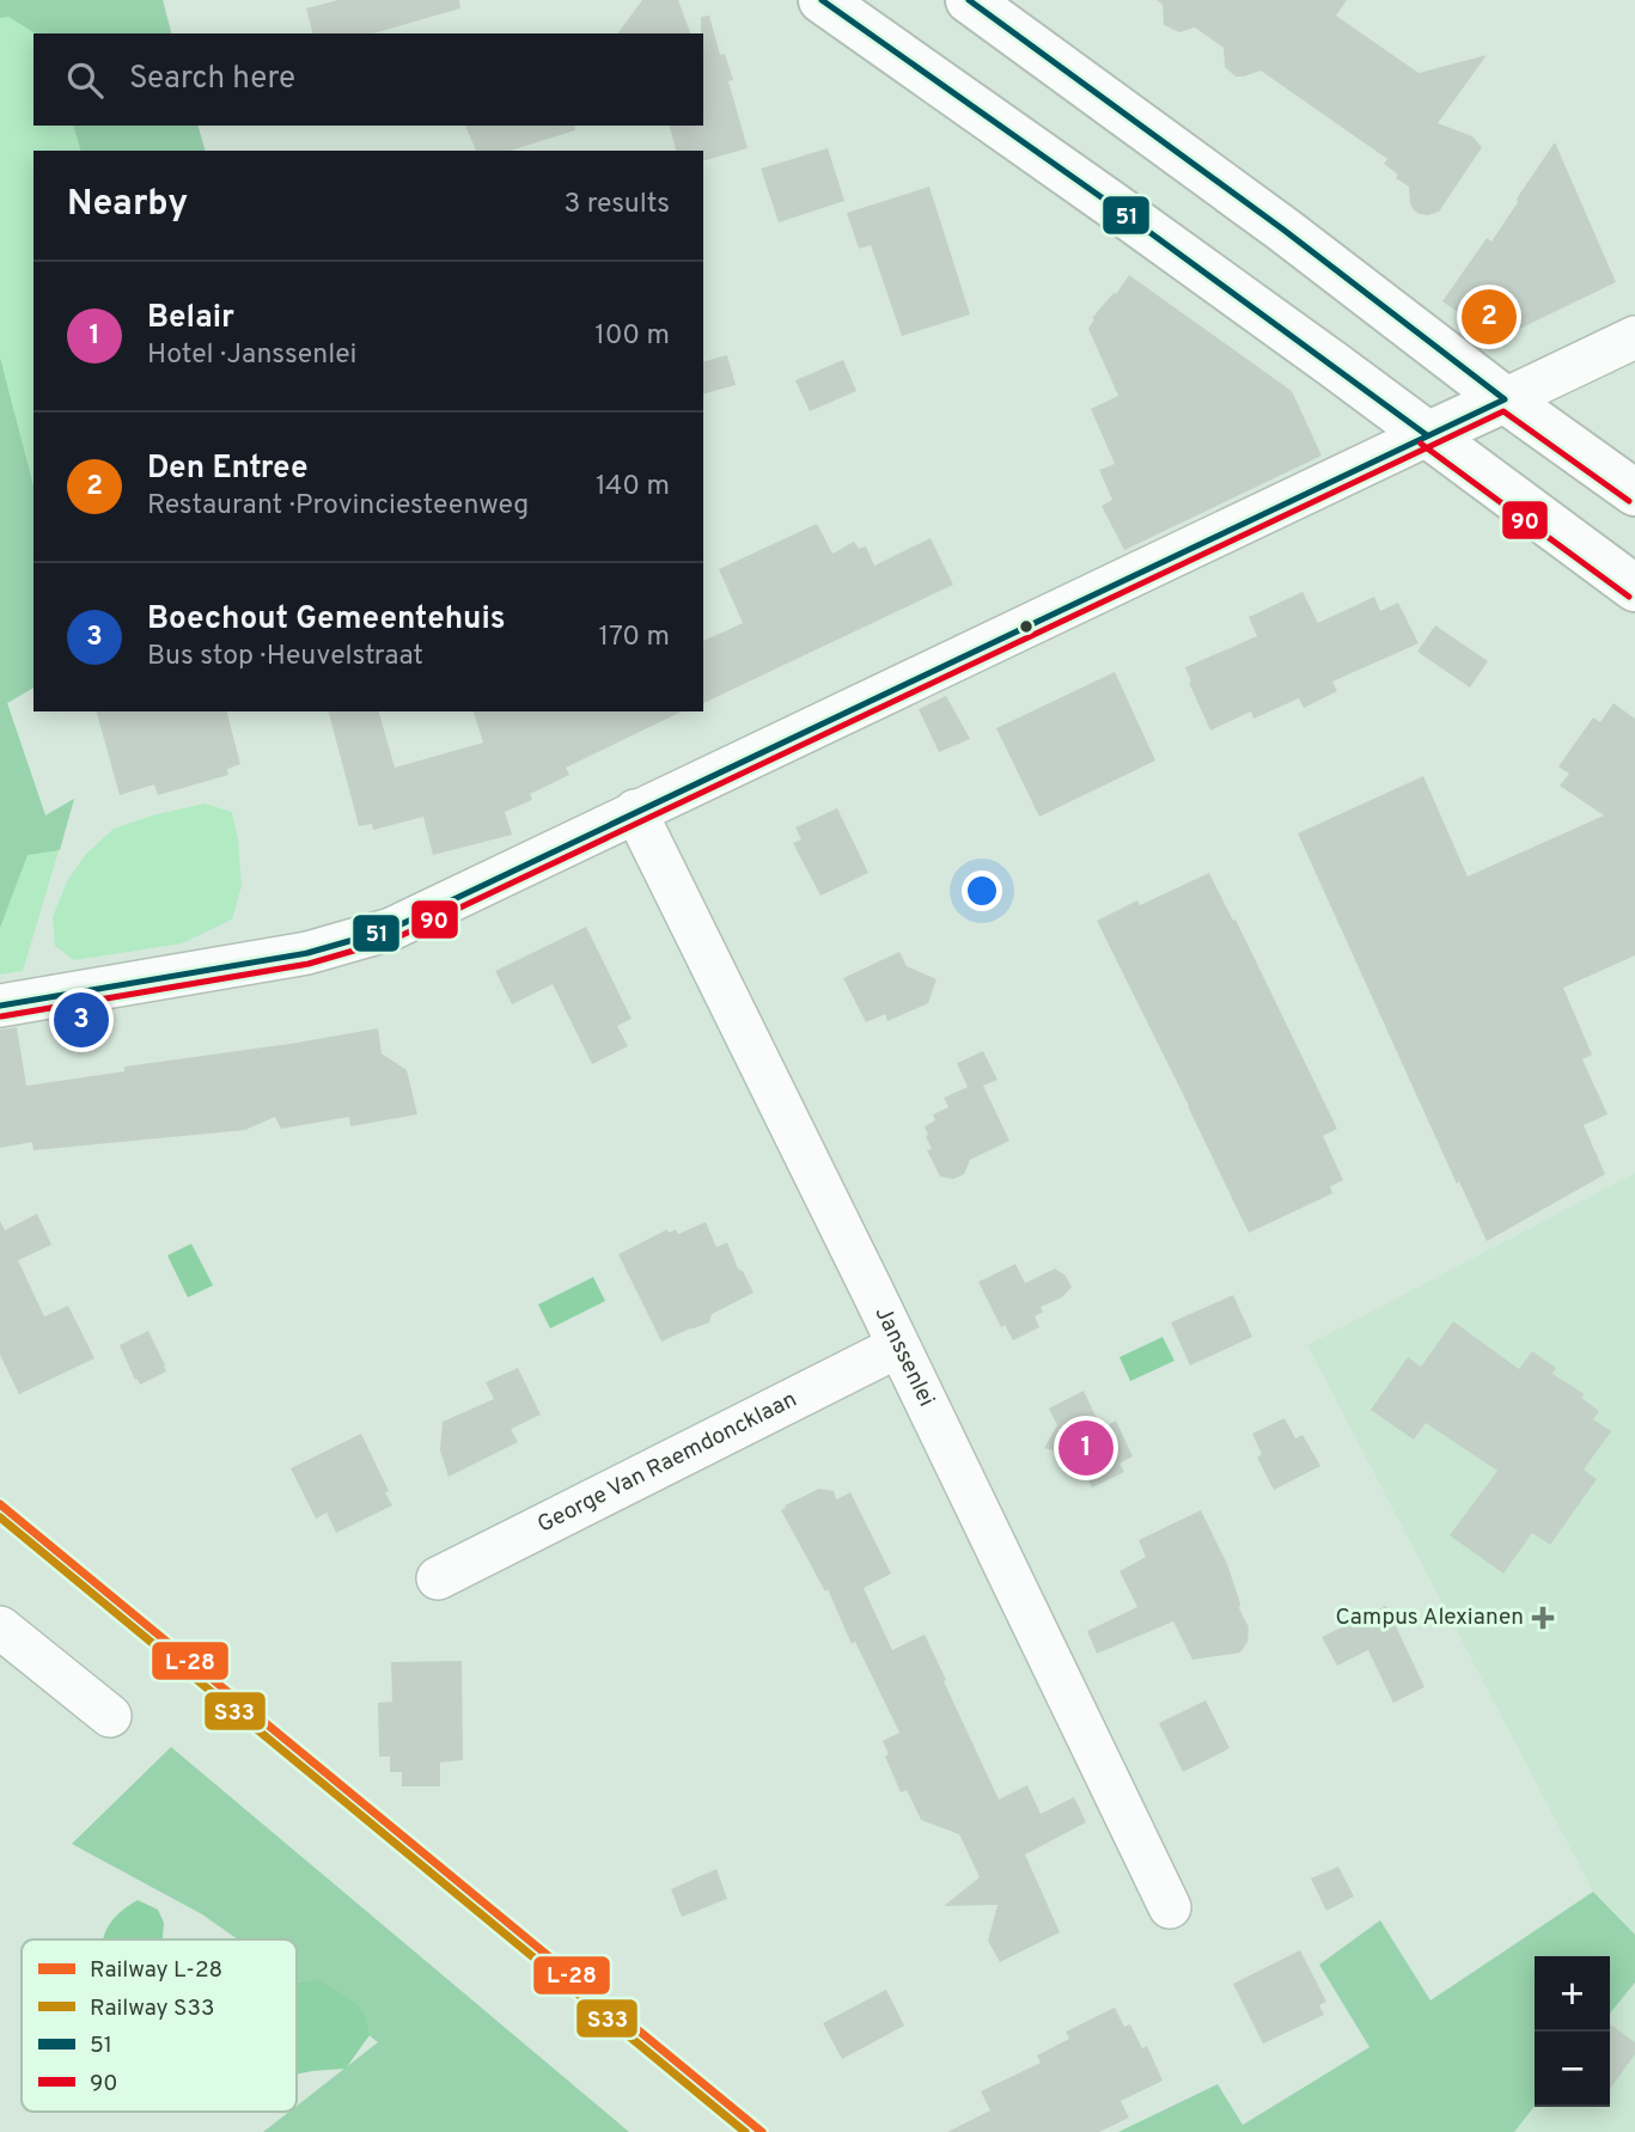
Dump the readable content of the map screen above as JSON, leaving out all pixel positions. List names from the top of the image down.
{
  "streets": {
    "street": ["Janssenlei", "George Van Raemdoncklaan"]
  },
  "crossings": [
    ["Janssenlei", "George Van Raemdoncklaan"]
  ],
  "places": {
    "health": ["Campus Alexianen"]
  },
  "lines": [
    "transit line 51",
    "transit line 90",
    "rail line L-28",
    "rail line S33"
  ],
  "legend": [
    "Railway L-28",
    "Railway S33",
    "51",
    "90"
  ],
  "page": {
    "search": "Search here",
    "heading": ["Nearby", "3 results"],
    "list": [
      {
        "mark": "1",
        "name": "Belair",
        "note": "Hotel · Janssenlei",
        "value": "100 m"
      },
      {
        "mark": "2",
        "name": "Den Entree",
        "note": "Restaurant · Provinciesteenweg",
        "value": "140 m"
      },
      {
        "mark": "3",
        "name": "Boechout Gemeentehuis",
        "note": "Bus stop · Heuvelstraat",
        "value": "170 m"
      }
    ],
    "pins": ["2", "3", "1"],
    "map_buttons": ["+", "−"]
  }
}
